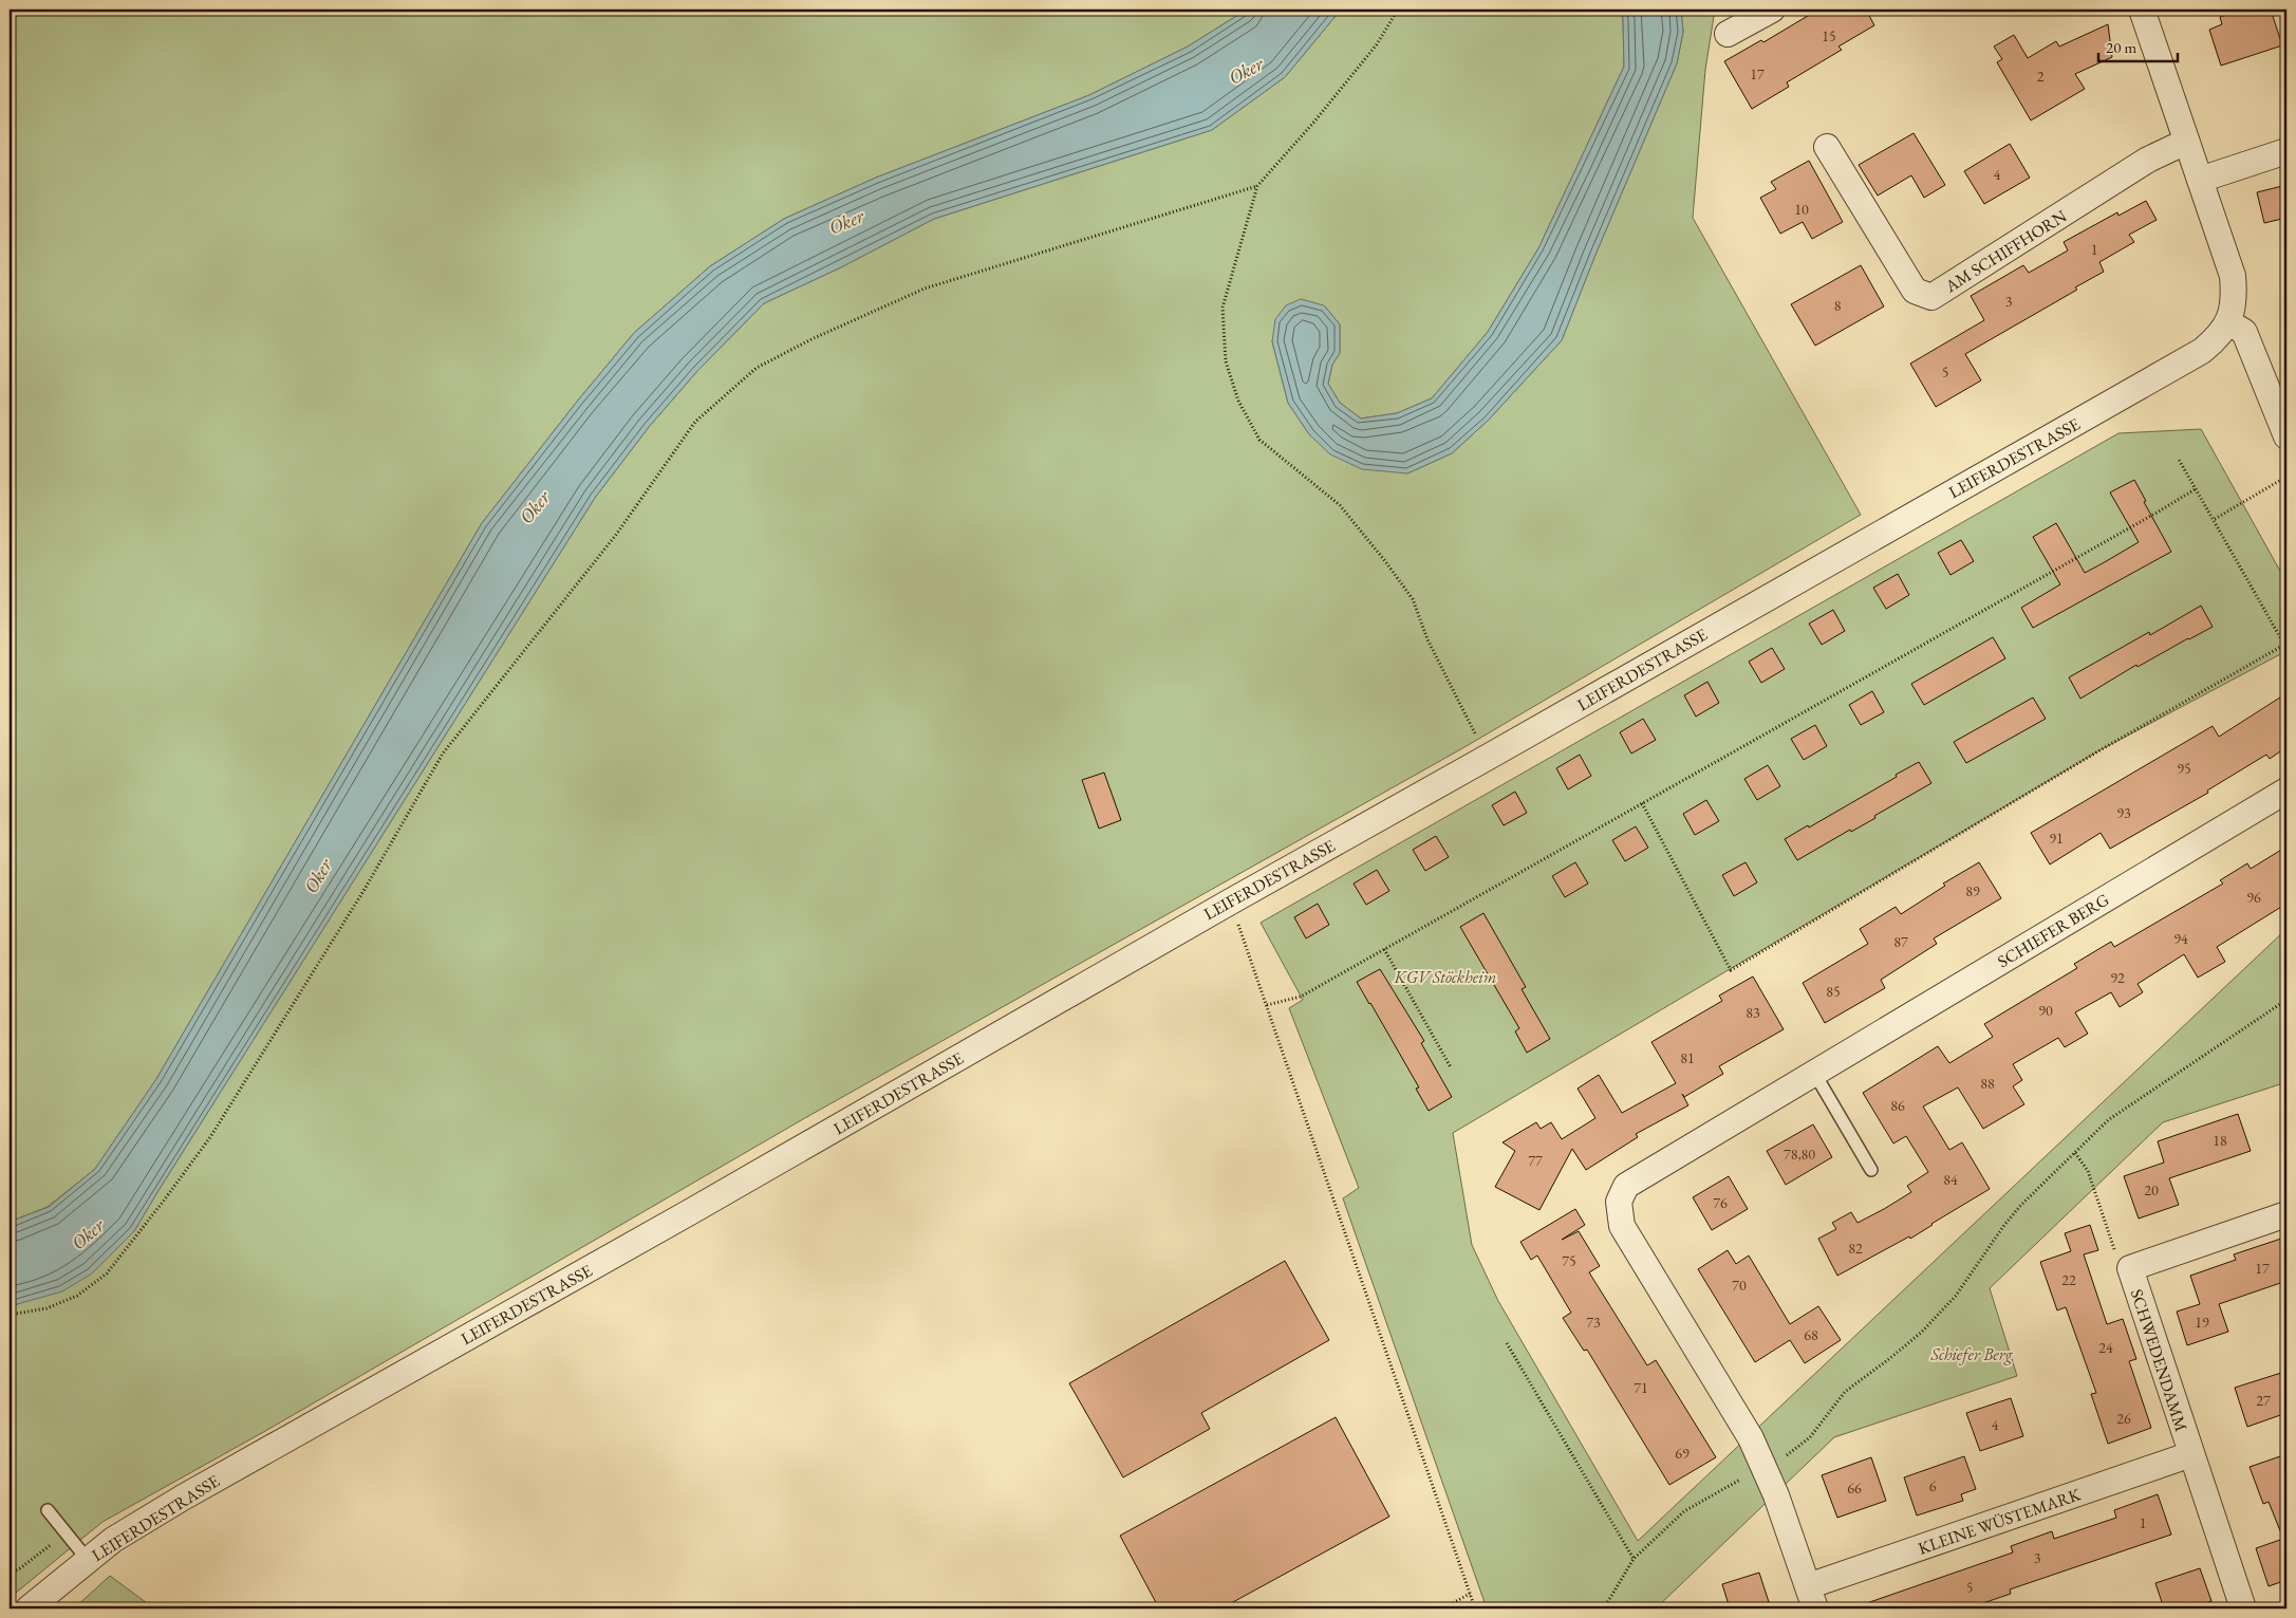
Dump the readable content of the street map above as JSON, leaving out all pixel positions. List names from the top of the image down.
{
  "streets": {
    "street": [
      "AM SCHIFFHORN",
      "LEIFERDESTRASSE",
      "SCHIEFER BERG",
      "SCHWEDENDAMM",
      "KLEINE WÜSTEMARK"
    ]
  },
  "crossings": [
    ["AM SCHIFFHORN", "LEIFERDESTRASSE"],
    ["SCHIEFER BERG", "KLEINE WÜSTEMARK"],
    ["SCHWEDENDAMM", "KLEINE WÜSTEMARK"]
  ],
  "water": ["Oker"],
  "parks": ["KGV Stöckheim", "Schiefer Berg"],
  "house_numbers": [
    "15",
    "17",
    "2",
    "4",
    "10",
    "1",
    "3",
    "8",
    "5",
    "95",
    "93",
    "91",
    "89",
    "96",
    "94",
    "87",
    "92",
    "85",
    "90",
    "83",
    "81",
    "88",
    "86",
    "18",
    "78,80",
    "77",
    "84",
    "20",
    "76",
    "82",
    "75",
    "17",
    "22",
    "70",
    "73",
    "19",
    "68",
    "24",
    "71",
    "27",
    "26",
    "4",
    "69",
    "6",
    "66",
    "1",
    "3",
    "5"
  ],
  "scale_bar": "20 m"
}
